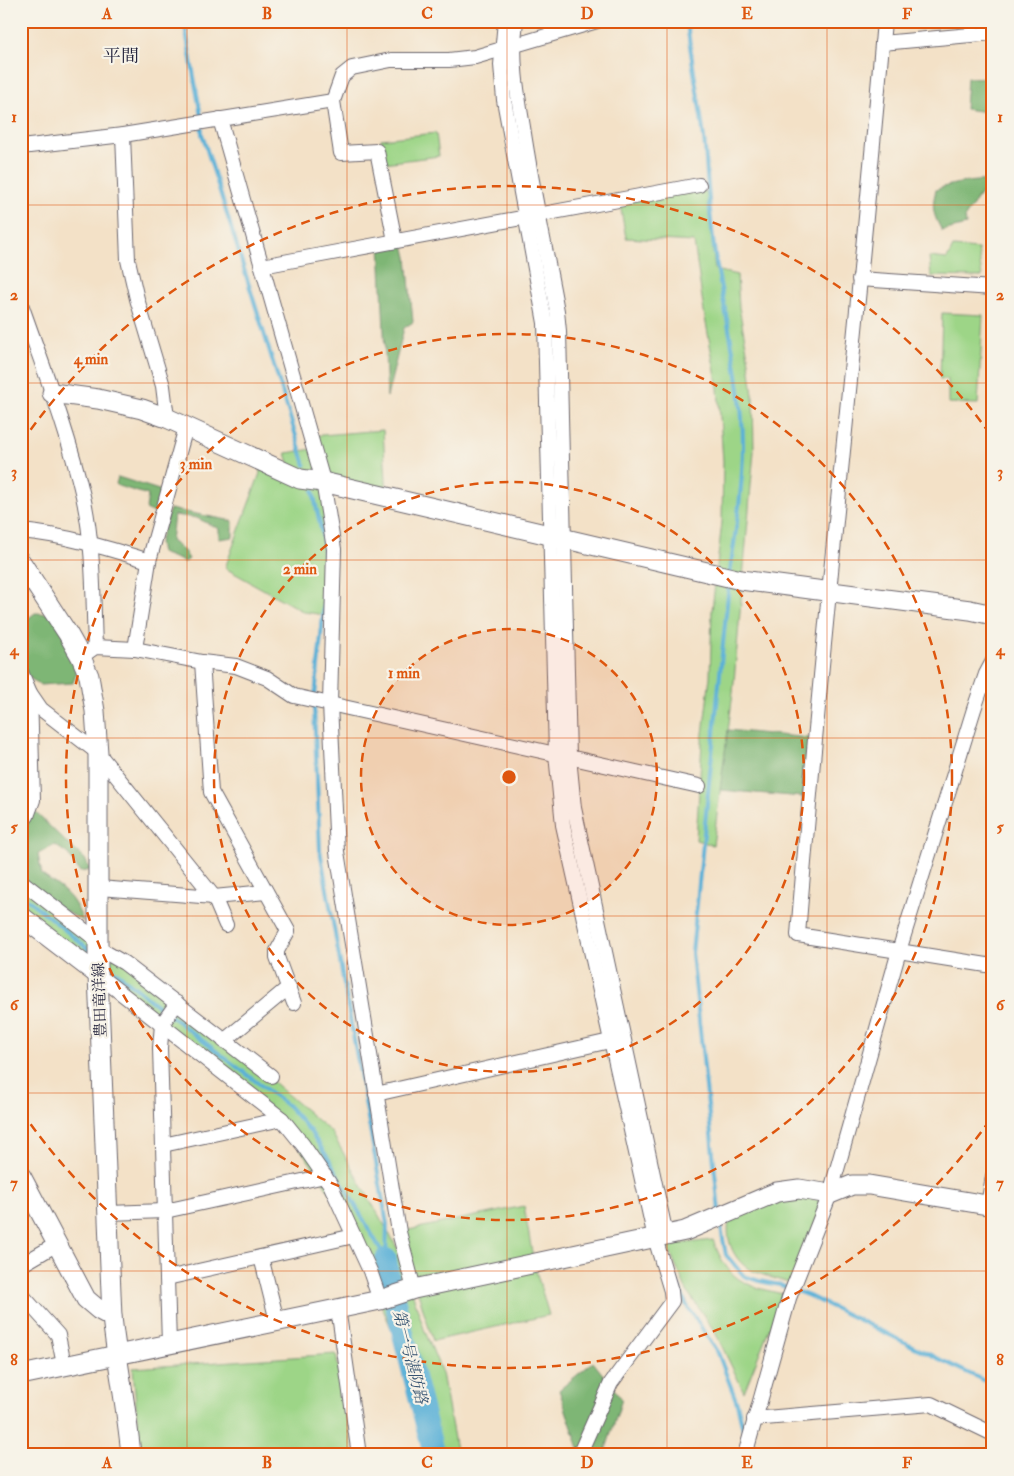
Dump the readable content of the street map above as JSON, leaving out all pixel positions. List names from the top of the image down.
{
  "streets": {
    "street": ["豊田竜洋線"]
  },
  "districts": ["平間"],
  "water": ["第一号湛防路"],
  "grid": {
    "columns": [
      "A",
      "B",
      "C",
      "D",
      "E",
      "F"
    ],
    "rows": [
      "1",
      "2",
      "3",
      "4",
      "5",
      "6",
      "7",
      "8"
    ]
  },
  "rings": [
    "4 min",
    "3 min",
    "2 min",
    "1 min"
  ]
}
